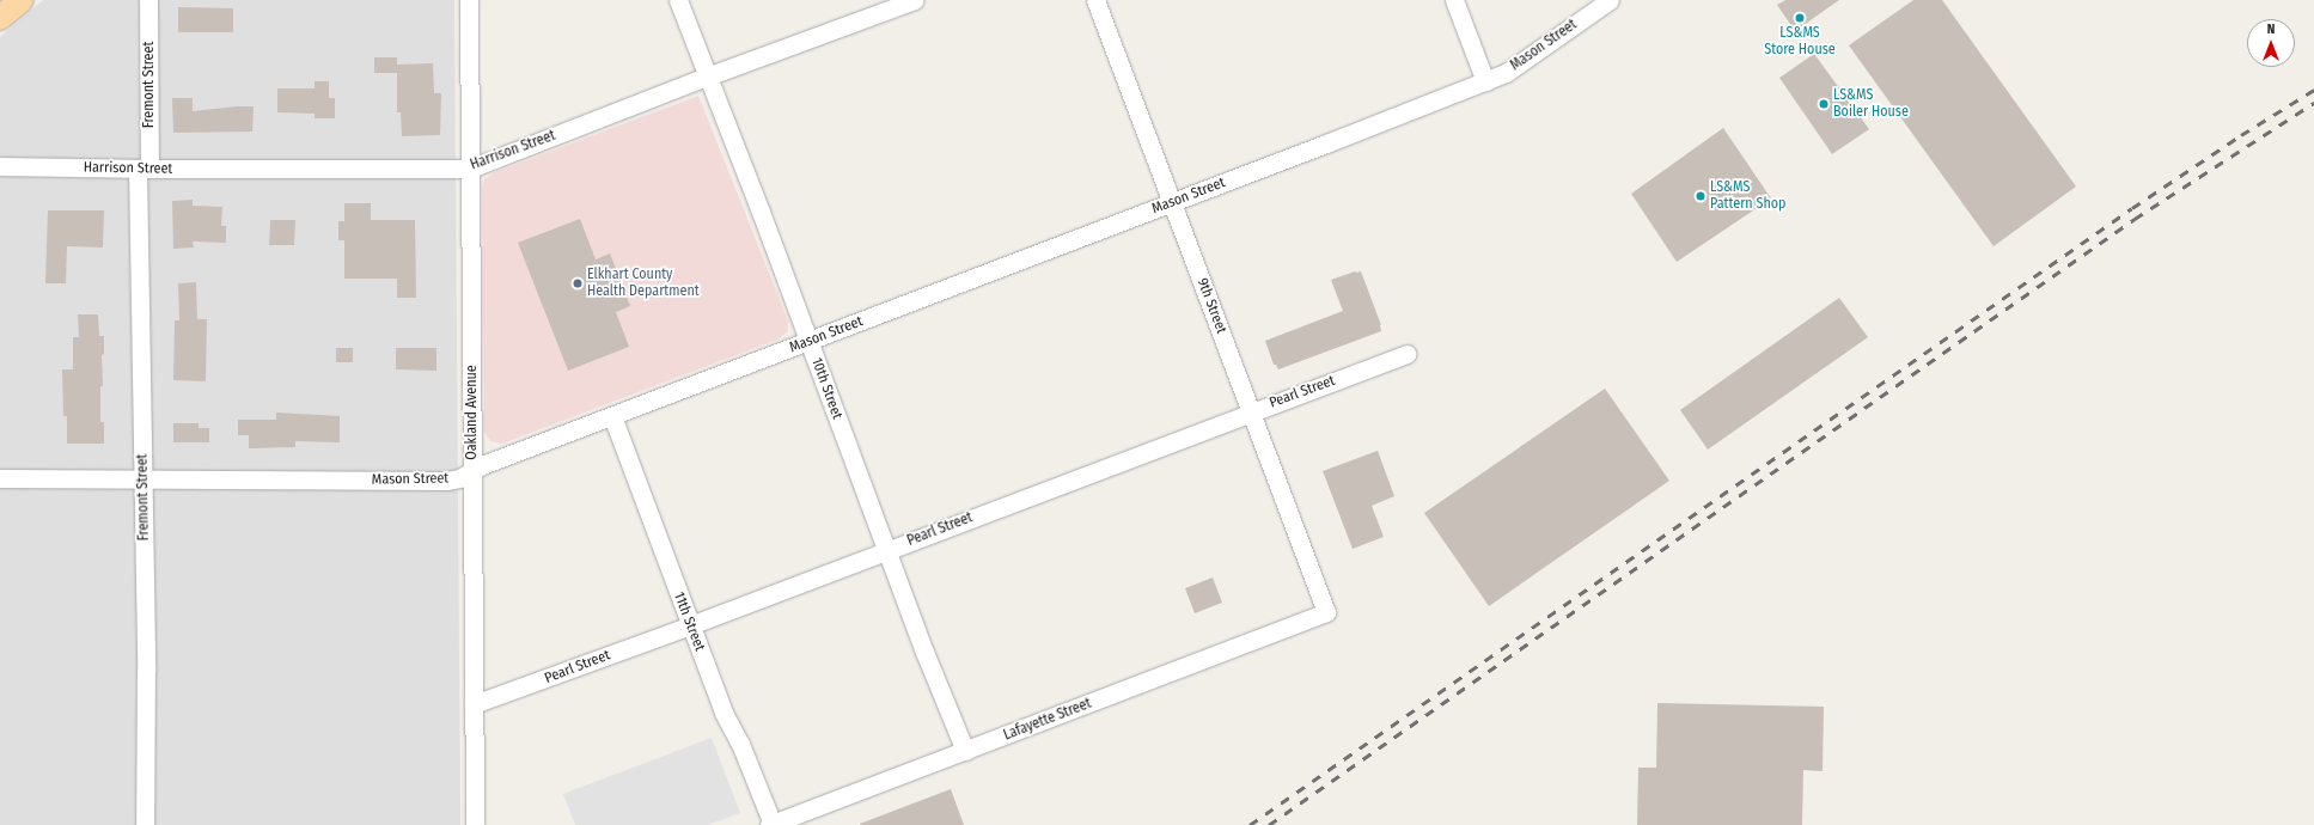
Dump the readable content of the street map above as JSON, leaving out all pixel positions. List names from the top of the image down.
{
  "streets": {
    "street": [
      "Mason Street",
      "Fremont Street",
      "Harrison Street",
      "9th Street",
      "10th Street",
      "Pearl Street",
      "Oakland Avenue",
      "11th Street",
      "Lafayette Street"
    ]
  },
  "crossings": [
    ["Mason Street", "Fremont Street"],
    ["Mason Street", "9th Street"],
    ["Mason Street", "10th Street"],
    ["Mason Street", "Oakland Avenue"],
    ["Mason Street", "11th Street"],
    ["Fremont Street", "Harrison Street"],
    ["Harrison Street", "10th Street"],
    ["Harrison Street", "Oakland Avenue"],
    ["9th Street", "Pearl Street"],
    ["9th Street", "Lafayette Street"],
    ["10th Street", "Pearl Street"],
    ["10th Street", "Lafayette Street"],
    ["Pearl Street", "Oakland Avenue"],
    ["Pearl Street", "11th Street"],
    ["11th Street", "Lafayette Street"]
  ],
  "places": [
    "LS&MS Store House",
    "LS&MS Boiler House",
    "LS&MS Pattern Shop",
    "Elkhart County Health Department"
  ],
  "north": "top"
}
